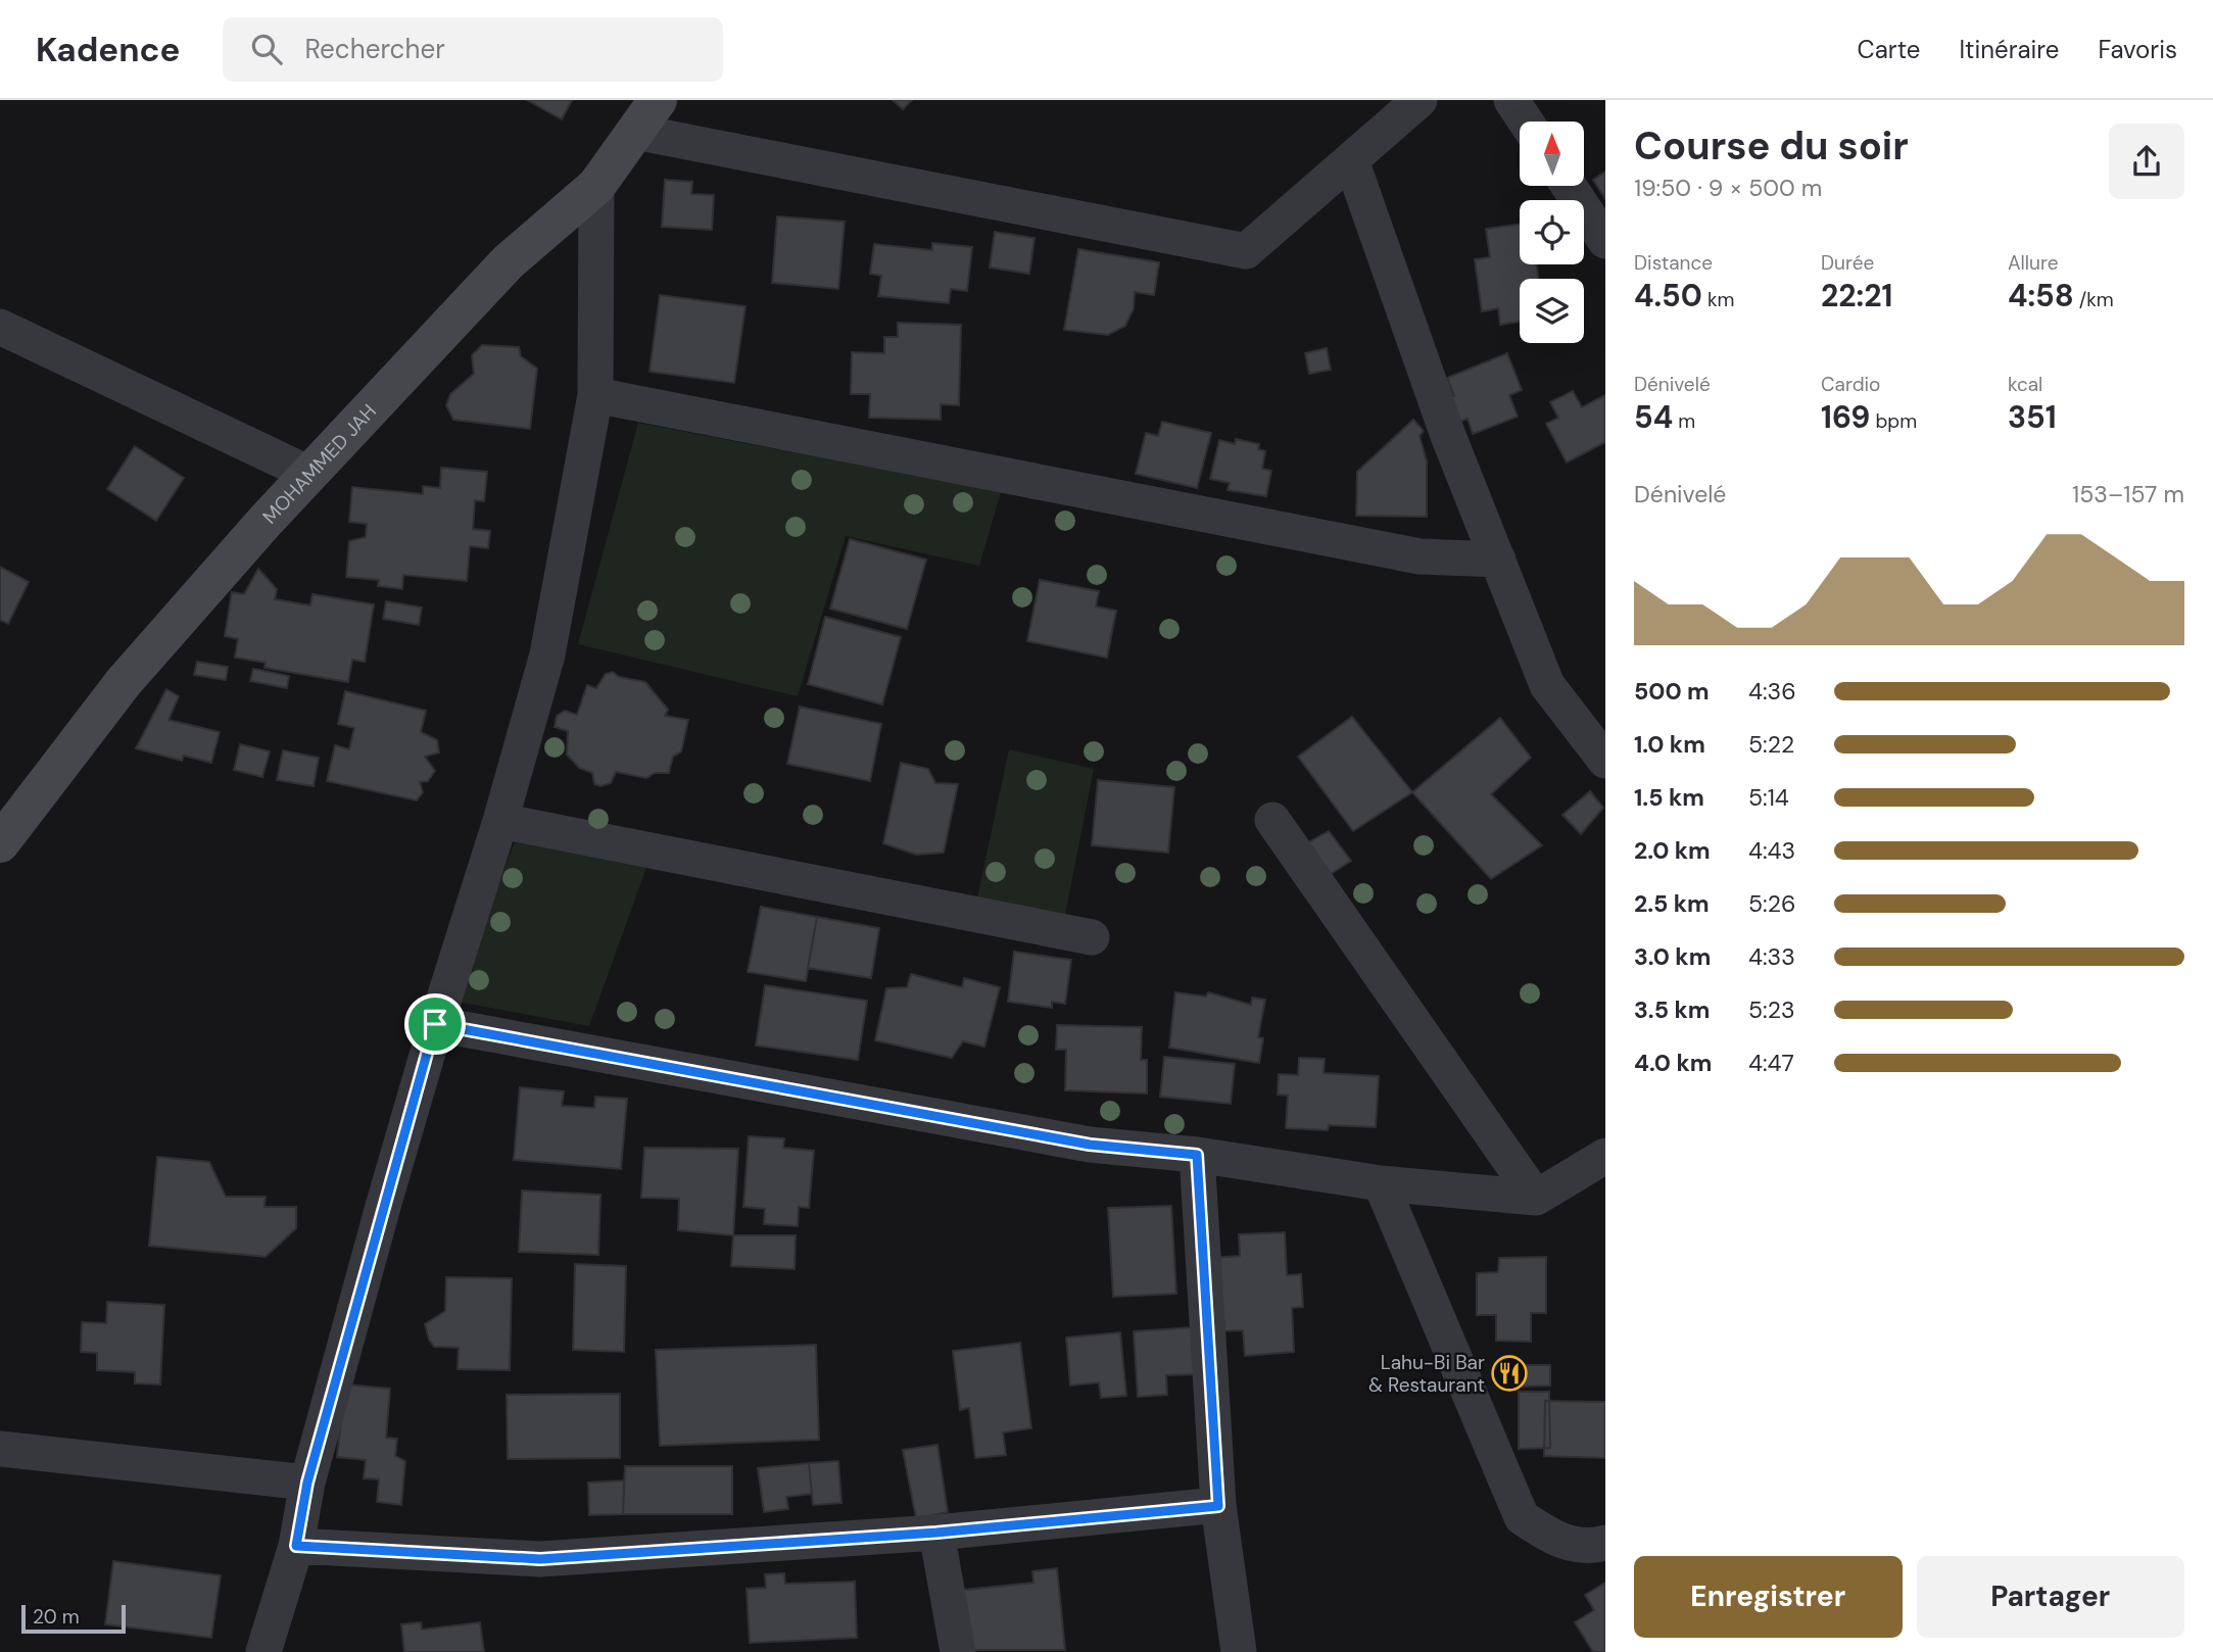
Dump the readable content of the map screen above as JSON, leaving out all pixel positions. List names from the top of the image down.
{
  "streets": {
    "street": ["MOHAMMED JAH"]
  },
  "places": {
    "restaurant": ["Lahu-Bi Bar & Restaurant"]
  },
  "scale_bar": "20 m",
  "north": "top",
  "page": {
    "header": "Kadence",
    "search": "Rechercher",
    "nav": ["Carte", "Itinéraire", "Favoris"],
    "heading": ["Course du soir", "19:50 · 9 × 500 m"],
    "stats": [
      ["Distance", "4.50 km"],
      ["Durée", "22:21"],
      ["Allure", "4:58 /km"],
      ["Dénivelé", "54 m"],
      ["Cardio", "169 bpm"],
      ["kcal", "351"]
    ],
    "chart": ["Dénivelé", "153–157 m"],
    "list": [
      {
        "name": "500 m",
        "note": "4:36"
      },
      {
        "name": "1.0 km",
        "note": "5:22"
      },
      {
        "name": "1.5 km",
        "note": "5:14"
      },
      {
        "name": "2.0 km",
        "note": "4:43"
      },
      {
        "name": "2.5 km",
        "note": "5:26"
      },
      {
        "name": "3.0 km",
        "note": "4:33"
      },
      {
        "name": "3.5 km",
        "note": "5:23"
      },
      {
        "name": "4.0 km",
        "note": "4:47"
      }
    ],
    "buttons": ["Enregistrer", "Partager"],
    "scale": "20 m"
  }
}
